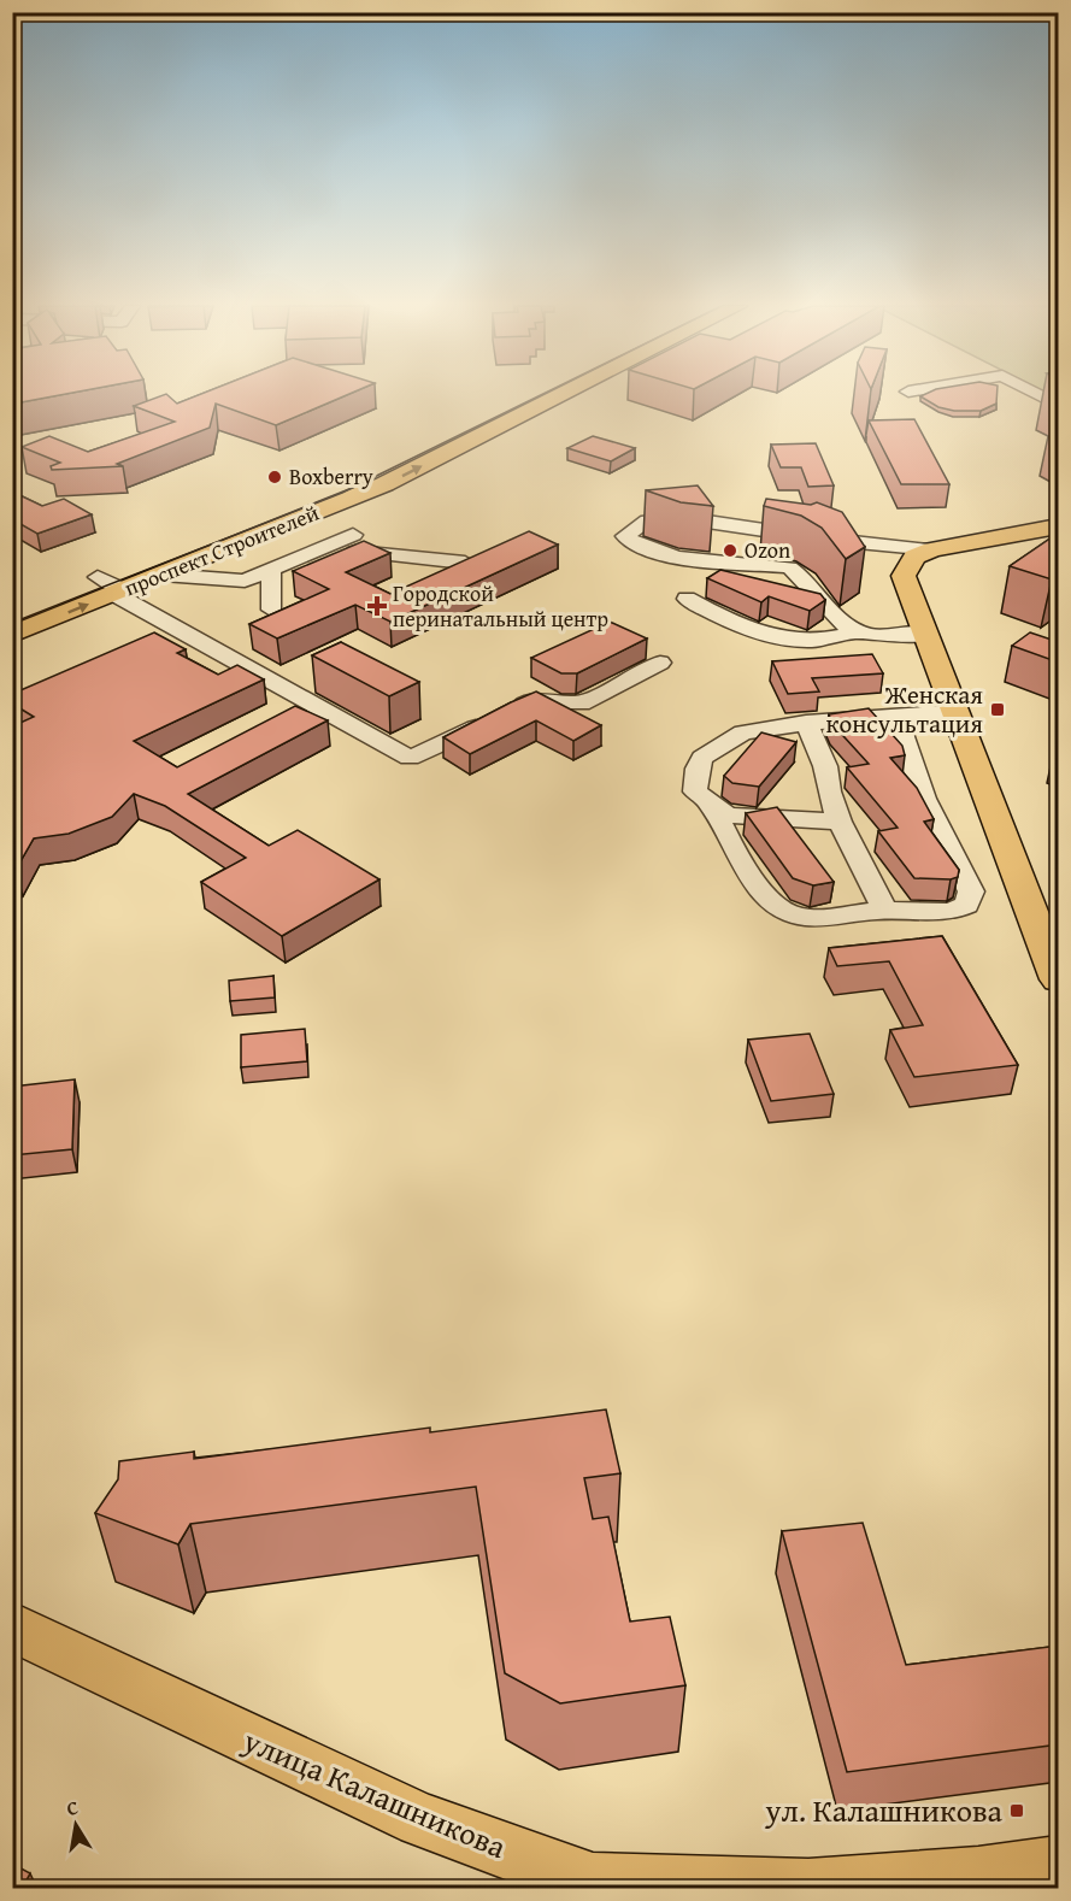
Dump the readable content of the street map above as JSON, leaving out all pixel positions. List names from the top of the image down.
{
  "streets": {
    "main road": ["проспект Строителей", "улица Калашникова"]
  },
  "places": {
    "other": ["Boxberry", "Ozon"],
    "health": ["Городской перинатальный центр"],
    "transit": ["Женская консультация", "ул. Калашникова"]
  },
  "north": "top"
}
